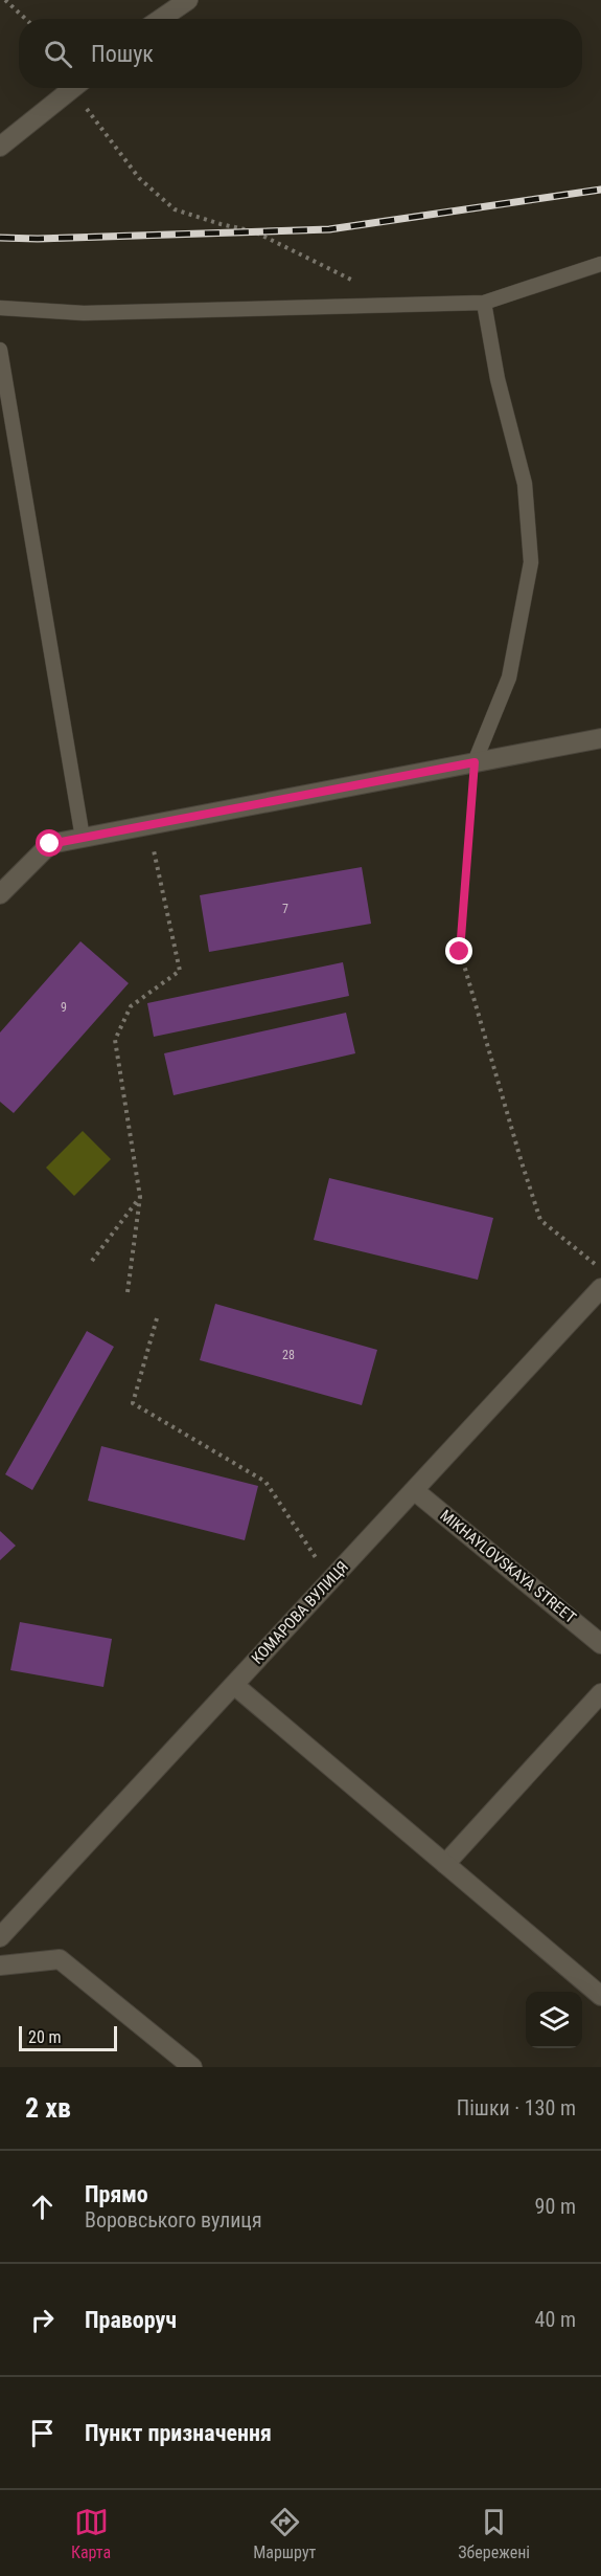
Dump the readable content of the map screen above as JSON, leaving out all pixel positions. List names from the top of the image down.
{
  "streets": {
    "street": ["MIKHAYLOVSKAYA STREET", "КОМАРОВА ВУЛИЦЯ"]
  },
  "crossings": [
    ["MIKHAYLOVSKAYA STREET", "КОМАРОВА ВУЛИЦЯ"]
  ],
  "house_numbers": ["7", "9", "28"],
  "scale_bar": "20 m",
  "page": {
    "search": "Пошук",
    "scale": "20 m",
    "heading": ["2 хв", "Пішки · 130 m"],
    "list": [
      ["Прямо", "Воровського вулиця", "90 m"],
      ["Праворуч", "40 m"],
      "Пункт призначення"
    ],
    "nav": ["Карта", "Маршрут", "Збережені"]
  }
}
